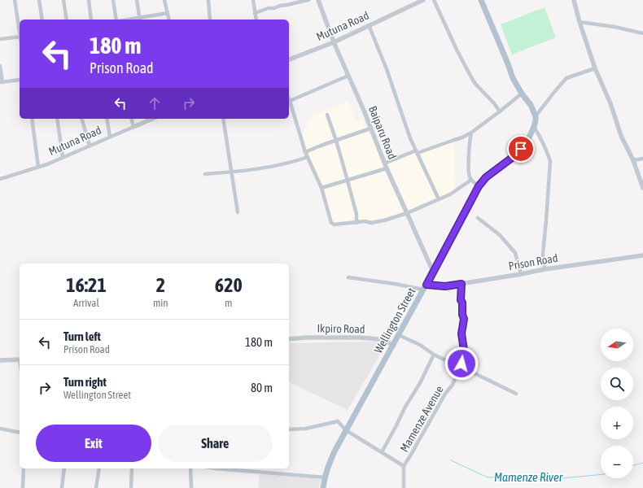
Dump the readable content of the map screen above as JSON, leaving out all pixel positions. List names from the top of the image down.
{
  "streets": {
    "main road": ["Wellington Street"],
    "street": [
      "Mutuna Road",
      "Baiparu Road",
      "Prison Road",
      "Ikpiro Road",
      "Mamenze Avenue"
    ]
  },
  "crossings": [
    ["Mutuna Road", "Baiparu Road"],
    ["Baiparu Road", "Wellington Street"],
    ["Prison Road", "Wellington Street"],
    ["Prison Road", "Mamenze Avenue"],
    ["Wellington Street", "Ikpiro Road"]
  ],
  "water": ["Mamenze River"],
  "north": "left",
  "page": {
    "turn": ["180 m", "Prison Road"],
    "eta": [
      "16:21",
      "Arrival",
      "2",
      "min",
      "620",
      "m"
    ],
    "list": [
      {
        "name": "Turn left",
        "note": "Prison Road",
        "value": "180 m"
      },
      {
        "name": "Turn right",
        "note": "Wellington Street",
        "value": "80 m"
      }
    ],
    "map_buttons": ["+", "−"],
    "buttons": ["Exit", "Share"]
  }
}
